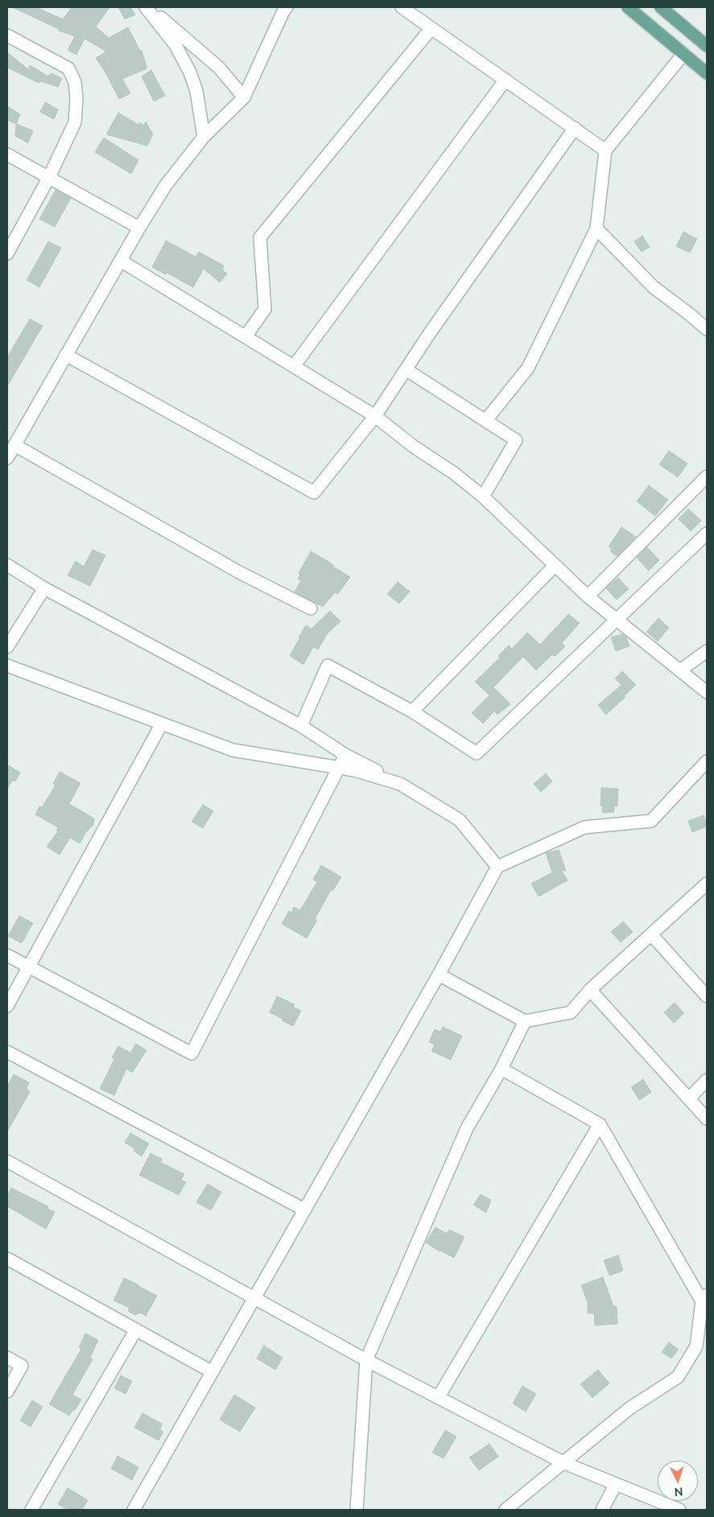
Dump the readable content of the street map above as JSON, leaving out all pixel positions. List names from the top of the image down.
{
  "north": "bottom"
}
